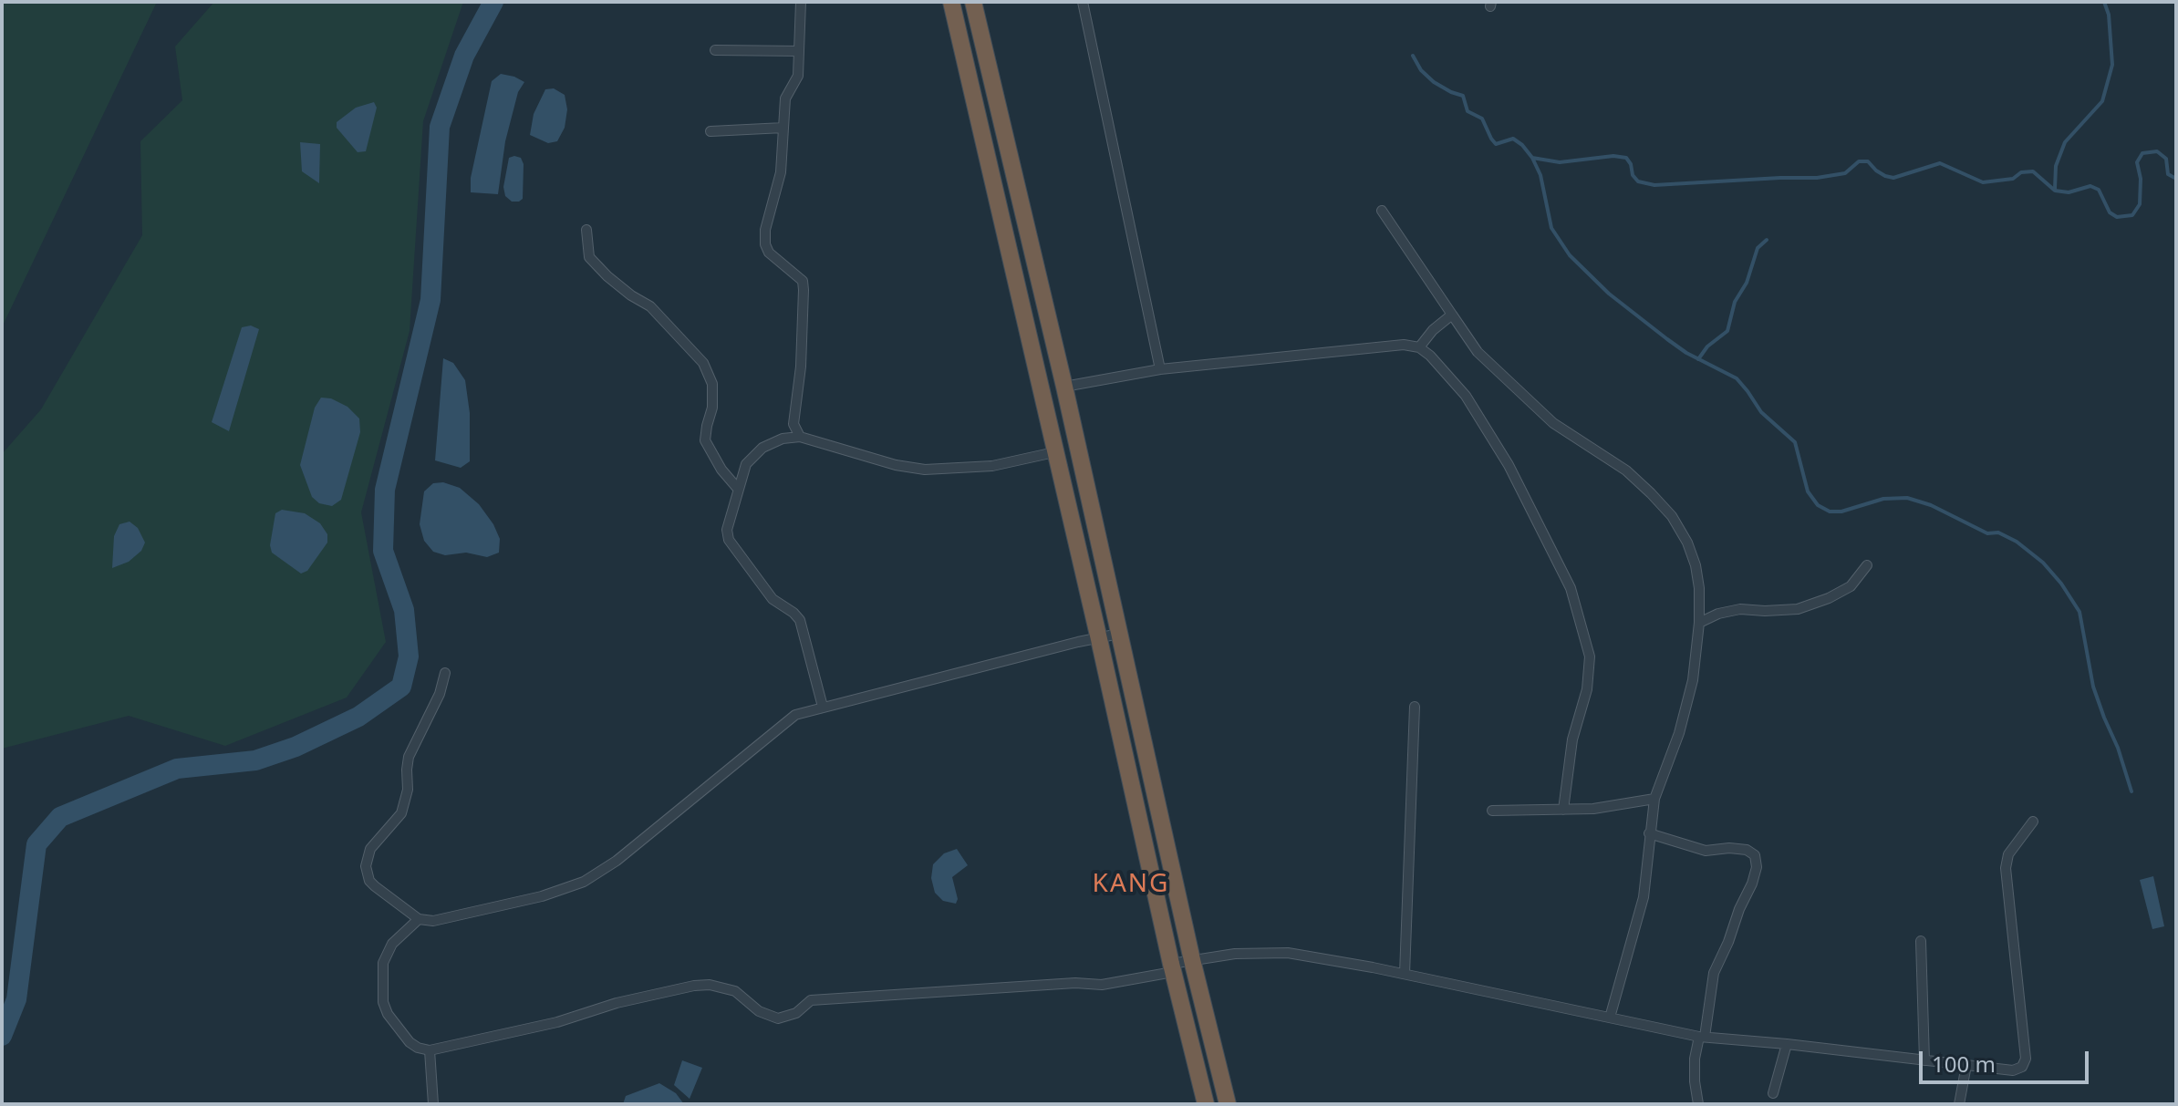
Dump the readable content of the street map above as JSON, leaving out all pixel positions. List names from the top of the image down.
{
  "districts": ["KANG"],
  "scale_bar": "100 m"
}
